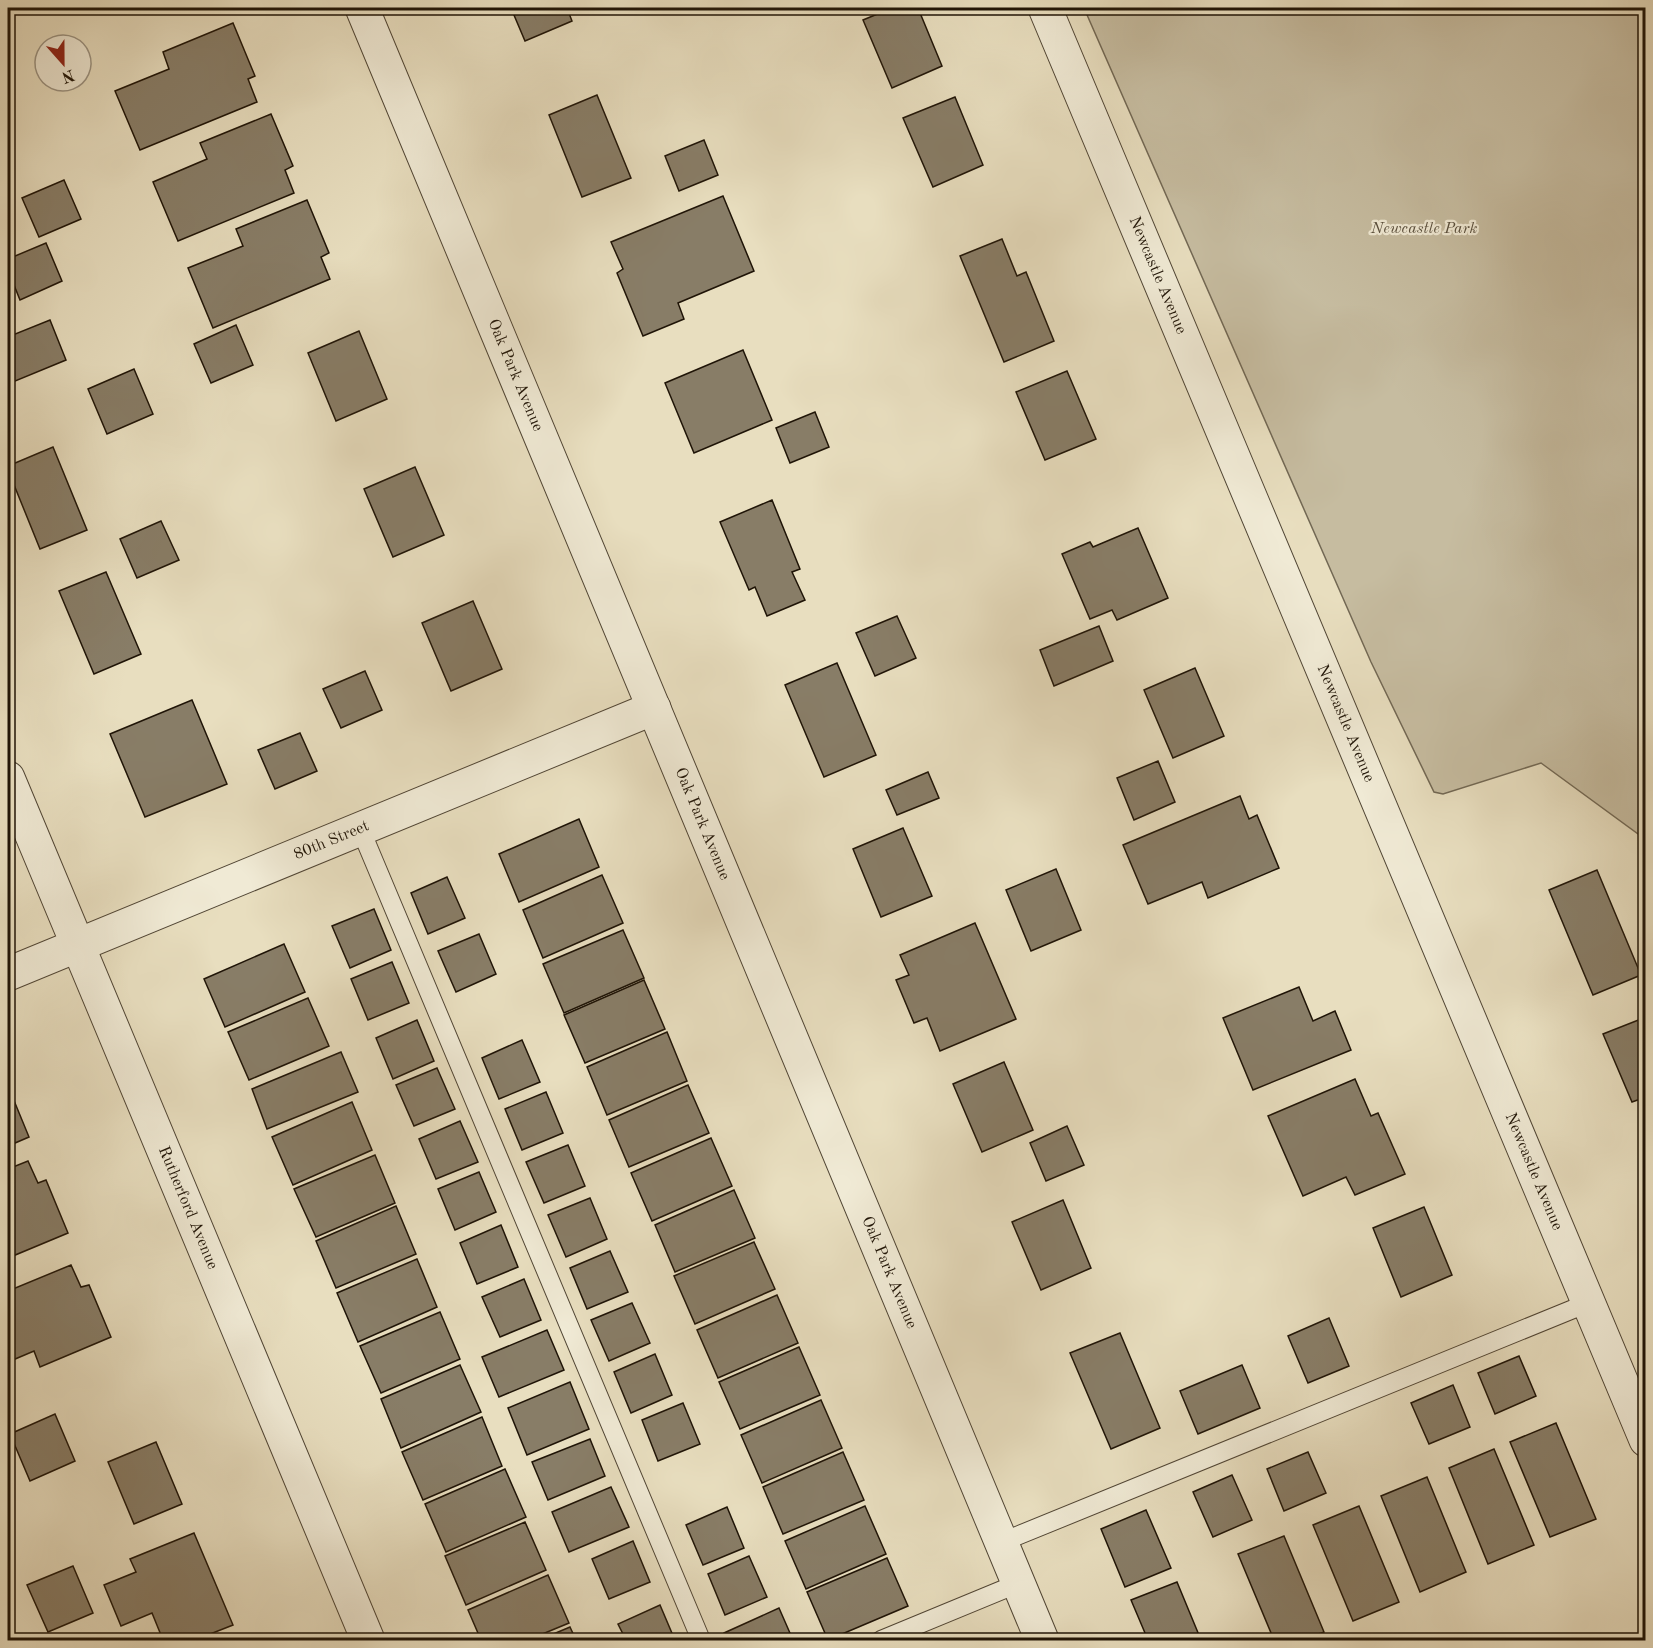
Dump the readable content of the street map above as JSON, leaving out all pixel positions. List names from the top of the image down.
{
  "streets": {
    "street": [
      "Newcastle Avenue",
      "Oak Park Avenue",
      "80th Street",
      "Rutherford Avenue"
    ]
  },
  "crossings": [
    ["Oak Park Avenue", "80th Street"],
    ["80th Street", "Rutherford Avenue"]
  ],
  "parks": ["Newcastle Park"],
  "north": "bottom"
}
